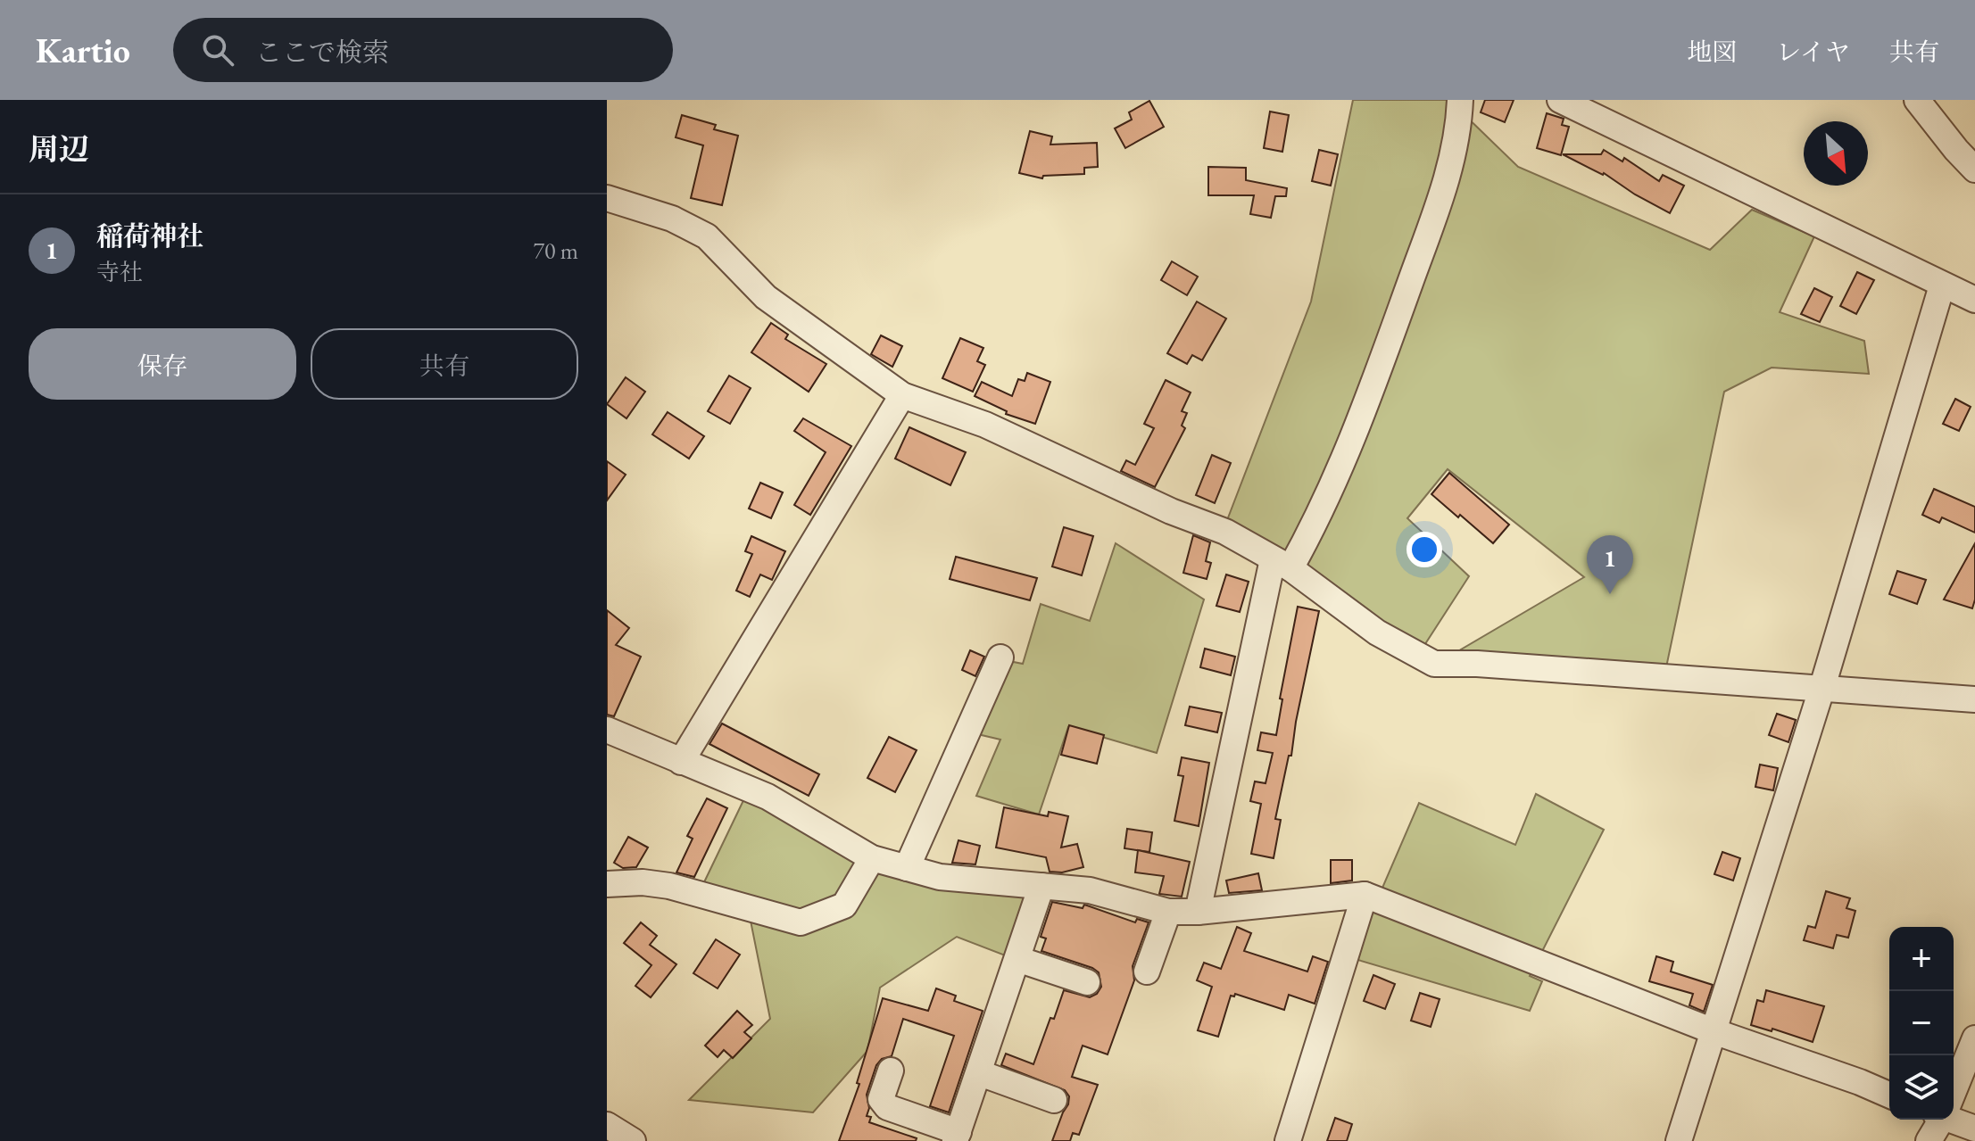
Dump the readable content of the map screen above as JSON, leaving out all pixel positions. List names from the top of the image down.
{
  "north": "bottom right",
  "page": {
    "header": "Kartio",
    "search": "ここで検索",
    "nav": ["地図", "レイヤ", "共有"],
    "heading": "周辺",
    "list": [
      {
        "mark": "1",
        "name": "稲荷神社",
        "note": "寺社",
        "value": "70 m"
      }
    ],
    "buttons": ["保存", "共有"],
    "pins": "1",
    "map_buttons": ["+", "−"]
  }
}
